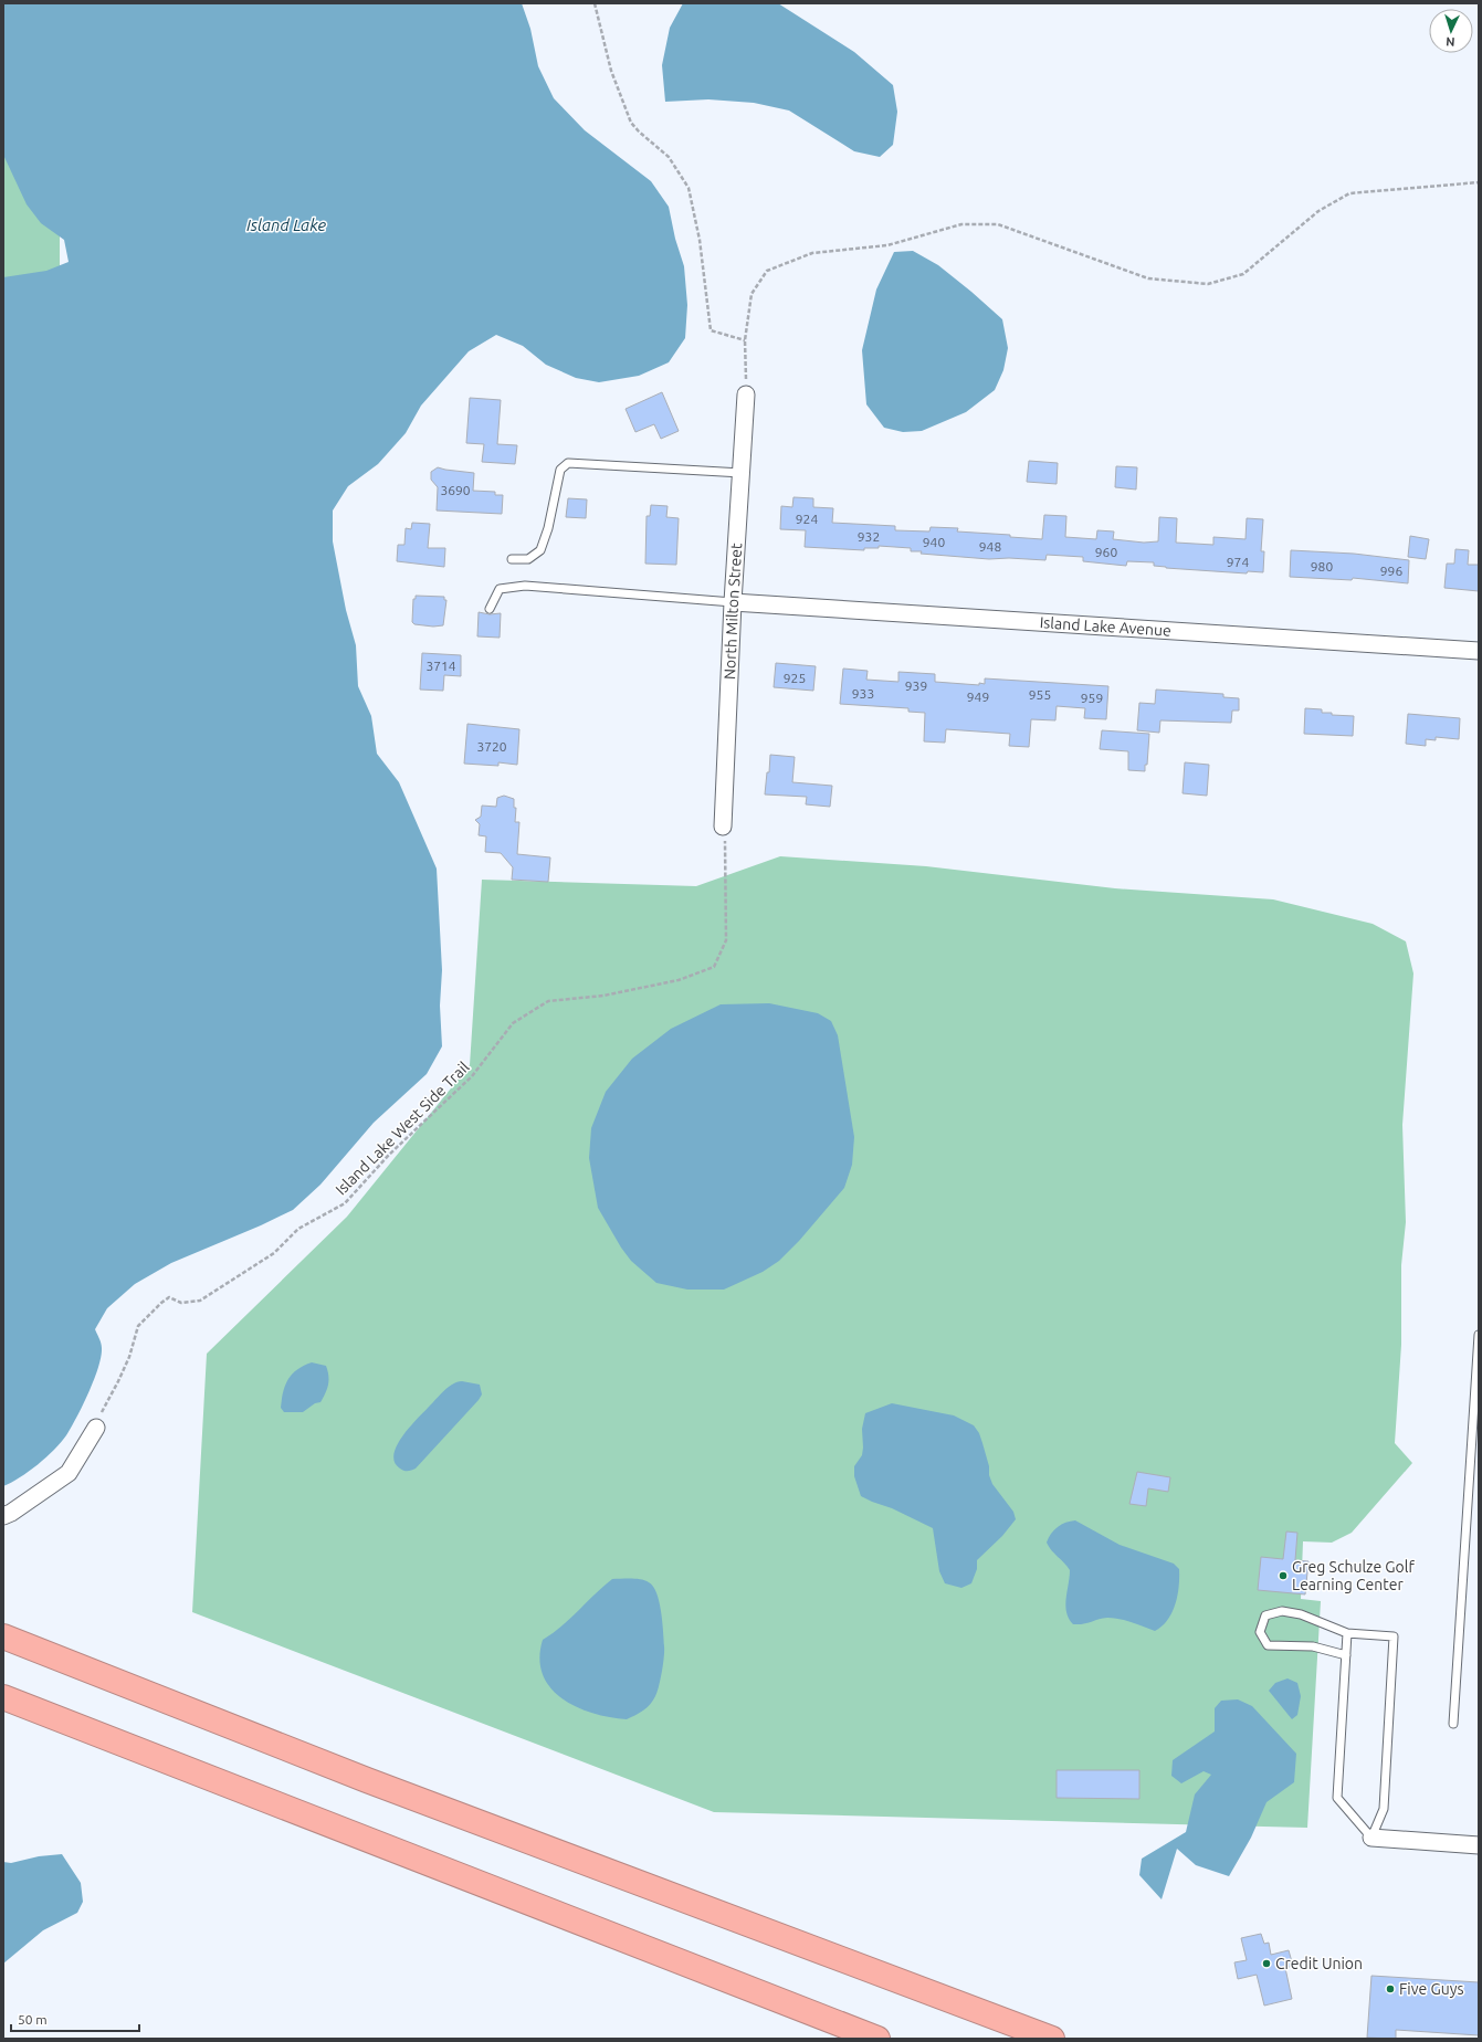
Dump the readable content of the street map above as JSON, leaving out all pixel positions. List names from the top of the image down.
{
  "streets": {
    "street": ["North Milton Street", "Island Lake Avenue"],
    "path": ["Island Lake West Side Trail"]
  },
  "crossings": [
    ["North Milton Street", "Island Lake Avenue"],
    ["North Milton Street", "Island Lake West Side Trail"]
  ],
  "water": ["Island Lake"],
  "places": ["Greg Schulze Golf Learning Center", "Credit Union", "Five Guys"],
  "house_numbers": [
    "3690",
    "924",
    "932",
    "940",
    "948",
    "960",
    "974",
    "980",
    "996",
    "3714",
    "925",
    "939",
    "933",
    "955",
    "949",
    "959",
    "3720"
  ],
  "scale_bar": "50 m",
  "north": "bottom"
}
